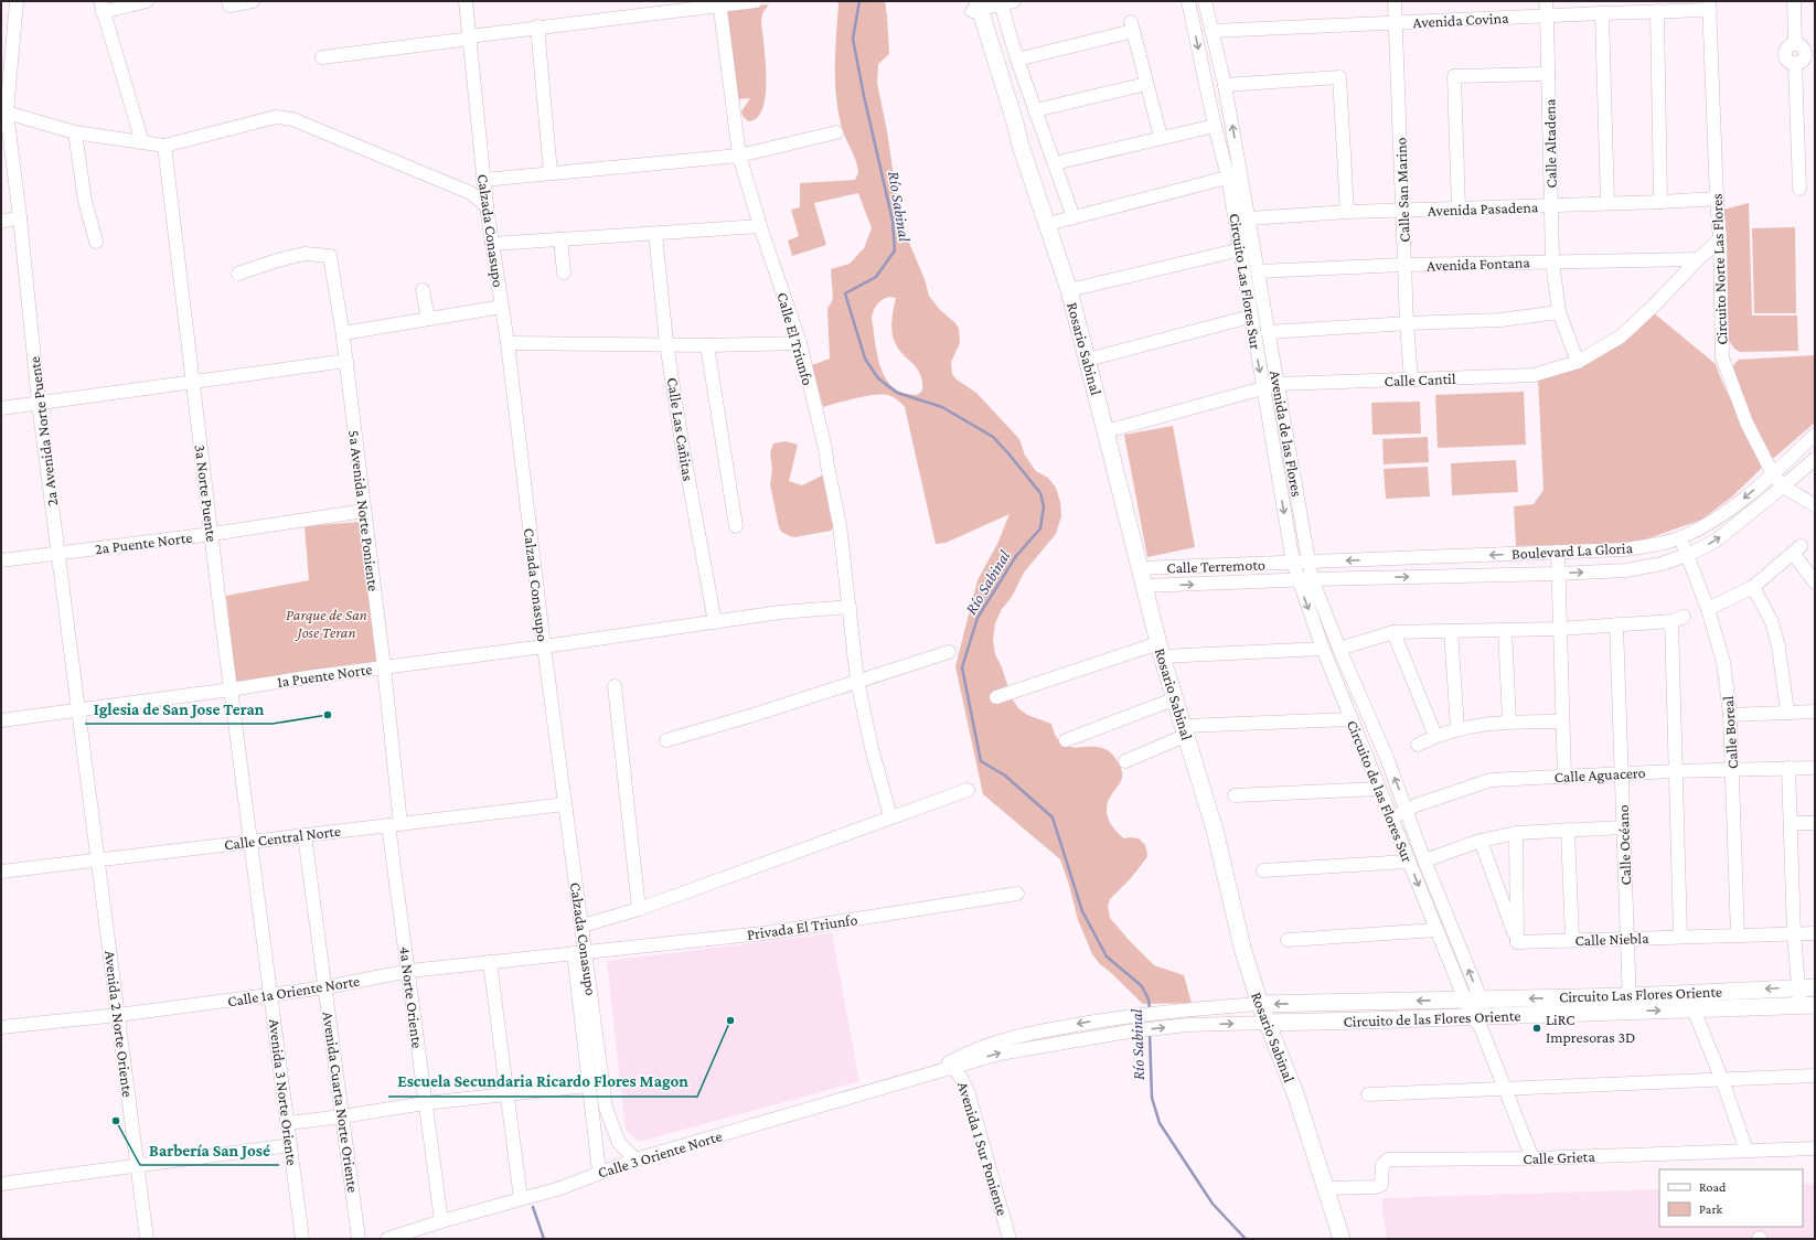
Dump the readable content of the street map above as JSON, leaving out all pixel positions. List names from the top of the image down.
{
  "streets": {
    "main road": ["Rosario Sabinal", "Circuito Las Flores Oriente", "Circuito de las Flores Oriente"],
    "street": [
      "Avenida Covina",
      "Calle Altadena",
      "Calle San Marino",
      "Avenida Pasadena",
      "Calzada Conasupo",
      "Avenida Fontana",
      "Circuito Norte Las Flores",
      "Circuito Las Flores Sur",
      "Calle El Triunfo",
      "Calle Cantil",
      "Calle Las Cañitas",
      "2a Avenida Norte Puente",
      "Avenida de las Flores",
      "3a Norte Puente",
      "5a Avenida Norte Poniente",
      "2a Puente Norte",
      "Boulevard La Gloria",
      "Calle Terremoto",
      "1a Puente Norte",
      "Calle Boreal",
      "Calle Aguacero",
      "Circuito de las Flores Sur",
      "Calle Central Norte",
      "Calle Océano",
      "Privada El Triunfo",
      "Calle Niebla",
      "Calle 1a Oriente Norte",
      "4a Norte Oriente",
      "Avenida 2 Norte Oriente",
      "Avenida 3 Norte Oriente",
      "Avenida Cuarta Norte Oriente",
      "Avenida 1 Sur Poniente",
      "Calle 3 Oriente Norte",
      "Calle Grieta"
    ]
  },
  "crossings": [
    ["Avenida Covina", "Calle Altadena"],
    ["Avenida Covina", "Calle San Marino"],
    ["Avenida Covina", "Circuito Norte Las Flores"],
    ["Avenida Covina", "Circuito Las Flores Sur"],
    ["Calle Altadena", "Avenida Pasadena"],
    ["Calle Altadena", "Avenida Fontana"],
    ["Calle Altadena", "Calle Cantil"],
    ["Calle San Marino", "Avenida Pasadena"],
    ["Calle San Marino", "Avenida Fontana"],
    ["Calle San Marino", "Calle Cantil"],
    ["Avenida Pasadena", "Circuito Norte Las Flores"],
    ["Avenida Pasadena", "Avenida de las Flores"],
    ["Calzada Conasupo", "1a Puente Norte"],
    ["Calzada Conasupo", "Calle Central Norte"],
    ["Calzada Conasupo", "Privada El Triunfo"],
    ["Calzada Conasupo", "Calle 1a Oriente Norte"],
    ["Calzada Conasupo", "Calle 3 Oriente Norte"],
    ["Avenida Fontana", "Calle Cantil"],
    ["Avenida Fontana", "Avenida de las Flores"],
    ["Circuito Norte Las Flores", "Calle Cantil"],
    ["Circuito Norte Las Flores", "Boulevard La Gloria"],
    ["Circuito Las Flores Sur", "Calle Cantil"],
    ["Circuito Las Flores Sur", "Avenida de las Flores"],
    ["Circuito Las Flores Sur", "Boulevard La Gloria"],
    ["Circuito Las Flores Sur", "Calle Terremoto"],
    ["Circuito Las Flores Sur", "Circuito de las Flores Sur"],
    ["Calle El Triunfo", "1a Puente Norte"],
    ["Rosario Sabinal", "Calle Cantil"],
    ["Rosario Sabinal", "Calle Terremoto"],
    ["Rosario Sabinal", "Circuito Las Flores Oriente"],
    ["Rosario Sabinal", "Circuito de las Flores Oriente"],
    ["Rosario Sabinal", "Calle 3 Oriente Norte"],
    ["Rosario Sabinal", "Calle Grieta"],
    ["Calle Cantil", "Avenida de las Flores"],
    ["Calle Las Cañitas", "1a Puente Norte"],
    ["2a Avenida Norte Puente", "2a Puente Norte"],
    ["2a Avenida Norte Puente", "1a Puente Norte"],
    ["2a Avenida Norte Puente", "Calle Central Norte"],
    ["2a Avenida Norte Puente", "Avenida 2 Norte Oriente"],
    ["Avenida de las Flores", "Boulevard La Gloria"],
    ["3a Norte Puente", "2a Puente Norte"],
    ["3a Norte Puente", "1a Puente Norte"],
    ["3a Norte Puente", "Calle Central Norte"],
    ["3a Norte Puente", "Avenida 3 Norte Oriente"],
    ["5a Avenida Norte Poniente", "2a Puente Norte"],
    ["5a Avenida Norte Poniente", "1a Puente Norte"],
    ["5a Avenida Norte Poniente", "Calle Central Norte"],
    ["5a Avenida Norte Poniente", "4a Norte Oriente"],
    ["Boulevard La Gloria", "Calle Terremoto"],
    ["Boulevard La Gloria", "Calle Boreal"],
    ["Boulevard La Gloria", "Circuito de las Flores Sur"],
    ["Calle Terremoto", "Circuito de las Flores Sur"],
    ["Calle Boreal", "Calle Aguacero"],
    ["Calle Boreal", "Calle Niebla"],
    ["Calle Aguacero", "Circuito de las Flores Sur"],
    ["Calle Aguacero", "Calle Océano"],
    ["Circuito de las Flores Sur", "Circuito Las Flores Oriente"],
    ["Calle Central Norte", "4a Norte Oriente"],
    ["Calle Central Norte", "Avenida 2 Norte Oriente"],
    ["Calle Central Norte", "Avenida 3 Norte Oriente"],
    ["Calle Central Norte", "Avenida Cuarta Norte Oriente"],
    ["Calle Océano", "Calle Niebla"],
    ["Calle Océano", "Circuito Las Flores Oriente"],
    ["Calle Océano", "Circuito de las Flores Oriente"],
    ["Privada El Triunfo", "Calle 1a Oriente Norte"],
    ["Calle 1a Oriente Norte", "4a Norte Oriente"],
    ["Calle 1a Oriente Norte", "Avenida 2 Norte Oriente"],
    ["Calle 1a Oriente Norte", "Avenida 3 Norte Oriente"],
    ["Calle 1a Oriente Norte", "Avenida Cuarta Norte Oriente"],
    ["Circuito Las Flores Oriente", "Circuito de las Flores Oriente"],
    ["Circuito Las Flores Oriente", "Calle 3 Oriente Norte"],
    ["4a Norte Oriente", "Calle 3 Oriente Norte"],
    ["Circuito de las Flores Oriente", "Calle 3 Oriente Norte"],
    ["Avenida 1 Sur Poniente", "Calle 3 Oriente Norte"]
  ],
  "one_way": ["Circuito Las Flores Oriente"],
  "water": ["Río Sabinal"],
  "parks": ["Parque de San Jose Teran"],
  "places": [
    "Iglesia de San Jose Teran",
    "Escuela Secundaria Ricardo Flores Magon",
    "LiRC Impresoras 3D",
    "Barbería San José"
  ],
  "legend": ["Road", "Park"]
}
